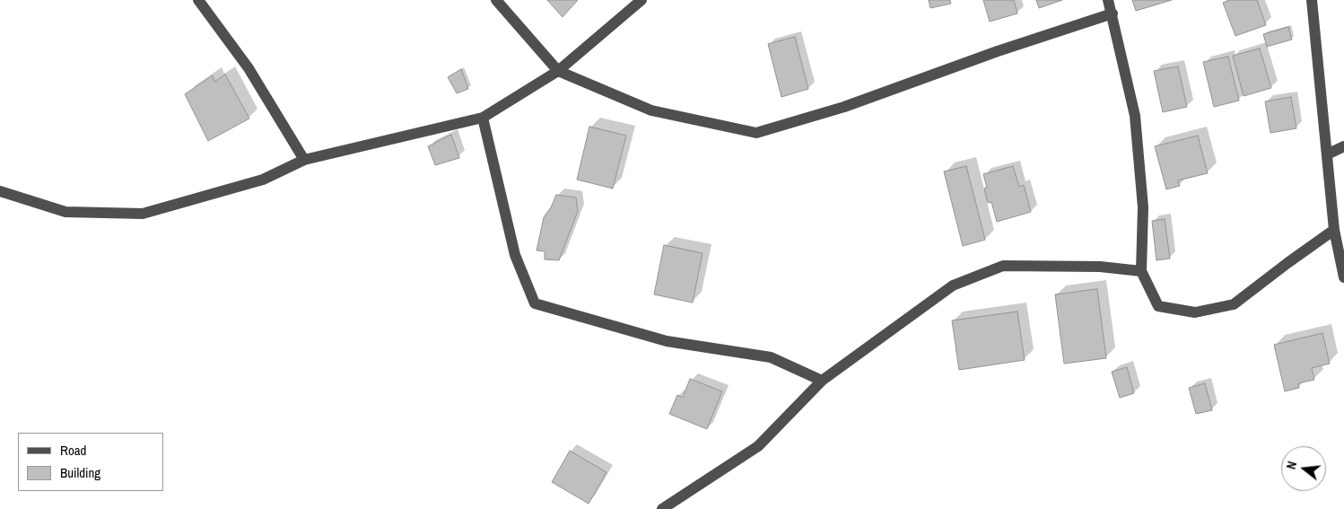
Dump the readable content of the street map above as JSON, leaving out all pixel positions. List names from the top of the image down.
{
  "legend": ["Road", "Building"],
  "north": "left"
}
